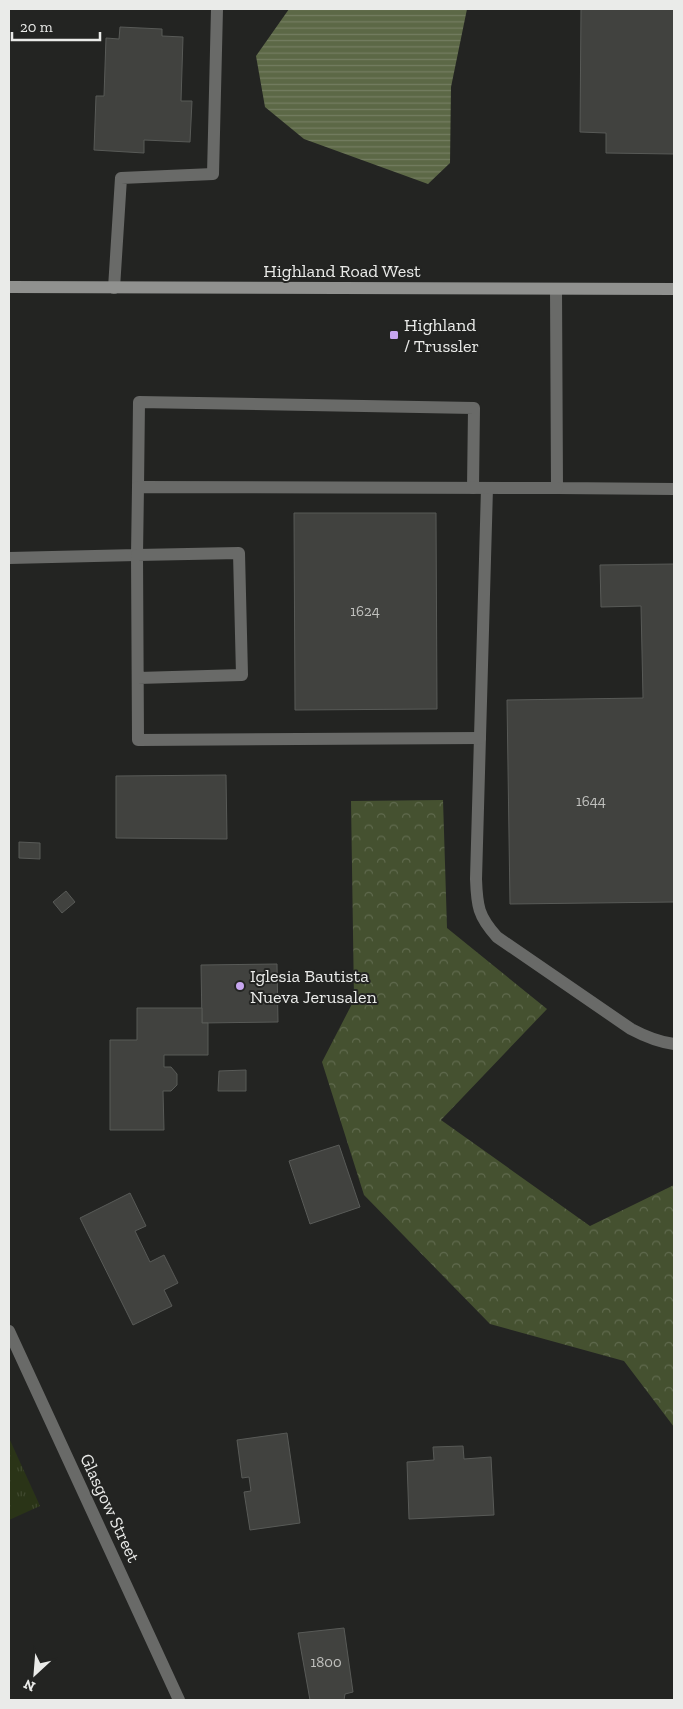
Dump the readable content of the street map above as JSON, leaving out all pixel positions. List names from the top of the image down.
{
  "streets": {
    "main road": ["Highland Road West"],
    "street": ["Glasgow Street"]
  },
  "places": {
    "transit": ["Highland / Trussler"],
    "other": ["Iglesia Bautista Nueva Jerusalen"]
  },
  "house_numbers": ["1624", "1644", "1800"],
  "scale_bar": "20 m",
  "north": "bottom left"
}
